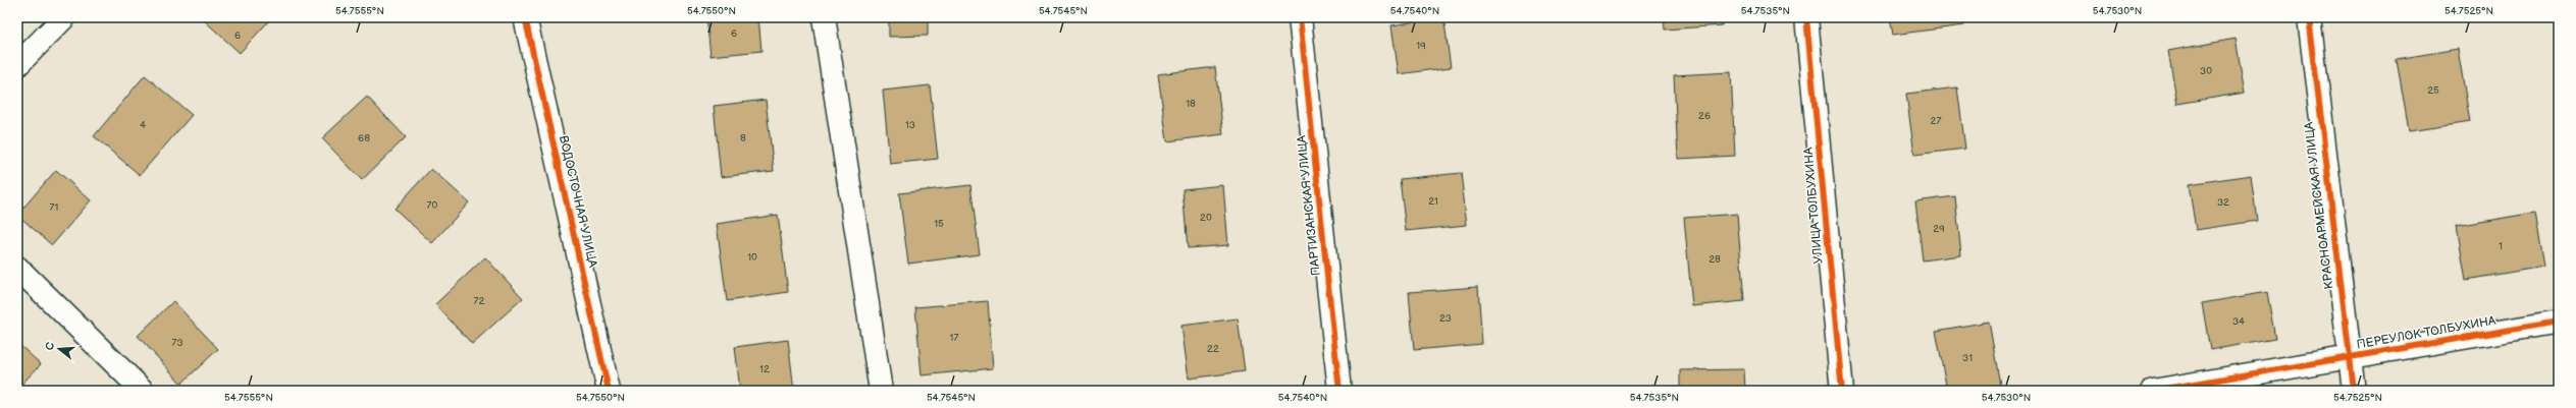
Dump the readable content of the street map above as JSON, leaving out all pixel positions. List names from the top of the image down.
{
  "streets": {
    "street": [
      "ВОДОСТОЧНАЯ УЛИЦА",
      "ПАРТИЗАНСКАЯ УЛИЦА",
      "УЛИЦА ТОЛБУХИНА",
      "КРАСНОАРМЕЙСКАЯ УЛИЦА",
      "ПЕРЕУЛОК ТОЛБУХИНА"
    ]
  },
  "crossings": [
    ["КРАСНОАРМЕЙСКАЯ УЛИЦА", "ПЕРЕУЛОК ТОЛБУХИНА"]
  ],
  "house_numbers": [
    "6",
    "6",
    "19",
    "30",
    "25",
    "18",
    "26",
    "27",
    "4",
    "13",
    "68",
    "8",
    "21",
    "32",
    "70",
    "71",
    "20",
    "15",
    "29",
    "1",
    "10",
    "28",
    "72",
    "23",
    "34",
    "17",
    "73",
    "22",
    "31",
    "12"
  ],
  "north": "left",
  "coordinates": [
    "54.7555°N",
    "54.7550°N",
    "54.7545°N",
    "54.7540°N",
    "54.7535°N",
    "54.7530°N",
    "54.7525°N"
  ]
}
